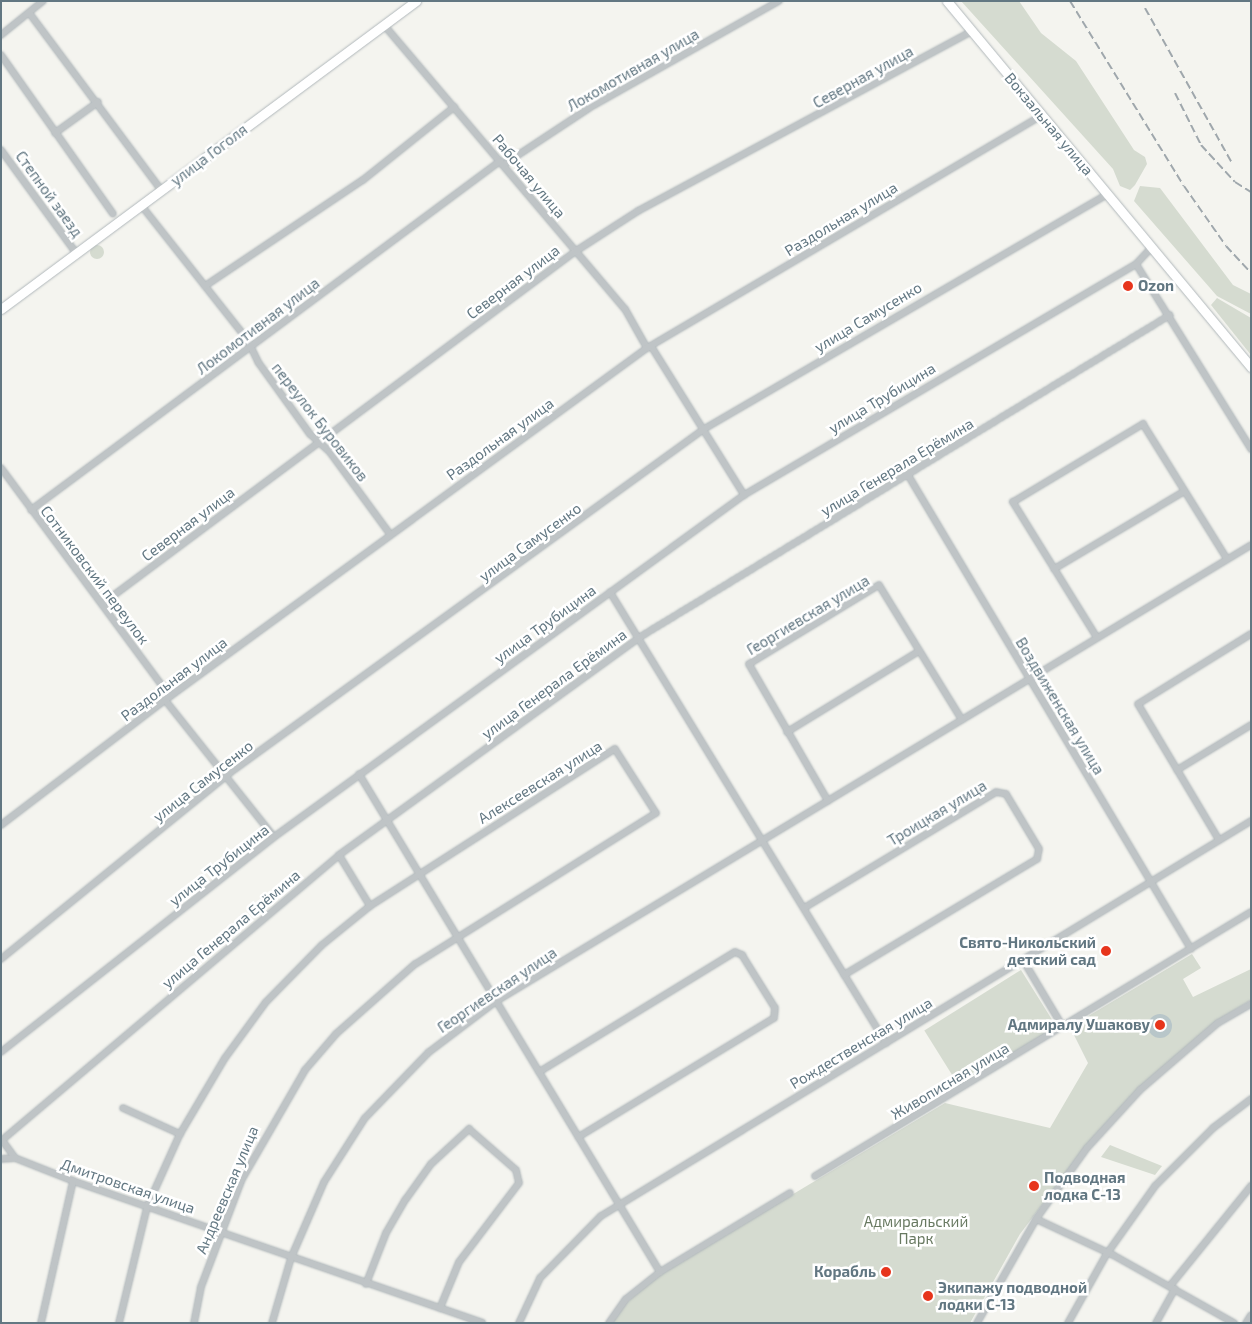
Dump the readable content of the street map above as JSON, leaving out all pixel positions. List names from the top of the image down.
{
  "streets": {
    "main road": ["Вокзальная улица", "улица Гоголя"],
    "street": [
      "Локомотивная улица",
      "Северная улица",
      "Рабочая улица",
      "Степной заезд",
      "Раздольная улица",
      "улица Самусенко",
      "улица Трубицина",
      "переулок Буровиков",
      "улица Генерала Ерёмина",
      "Сотниковский переулок",
      "Георгиевская улица",
      "Воздвиженская улица",
      "Алексеевская улица",
      "Троицкая улица",
      "Рождественская улица",
      "Живописная улица",
      "Дмитровская улица",
      "Андреевская улица"
    ]
  },
  "crossings": [
    ["Локомотивная улица", "Рабочая улица"],
    ["Локомотивная улица", "переулок Буровиков"],
    ["Локомотивная улица", "Сотниковский переулок"],
    ["Северная улица", "Вокзальная улица"],
    ["Северная улица", "Рабочая улица"],
    ["Северная улица", "переулок Буровиков"],
    ["Северная улица", "Сотниковский переулок"],
    ["Вокзальная улица", "Раздольная улица"],
    ["Вокзальная улица", "улица Самусенко"],
    ["улица Гоголя", "Рабочая улица"],
    ["улица Гоголя", "Степной заезд"],
    ["улица Гоголя", "переулок Буровиков"],
    ["Рабочая улица", "Раздольная улица"],
    ["Рабочая улица", "улица Самусенко"],
    ["Рабочая улица", "улица Трубицина"],
    ["Раздольная улица", "переулок Буровиков"],
    ["Раздольная улица", "Сотниковский переулок"],
    ["улица Самусенко", "Сотниковский переулок"],
    ["улица Трубицина", "Сотниковский переулок"],
    ["улица Генерала Ерёмина", "Воздвиженская улица"],
    ["Георгиевская улица", "Воздвиженская улица"],
    ["Георгиевская улица", "Дмитровская улица"],
    ["Воздвиженская улица", "Рождественская улица"],
    ["Воздвиженская улица", "Живописная улица"],
    ["Алексеевская улица", "Андреевская улица"],
    ["Дмитровская улица", "Андреевская улица"]
  ],
  "parks": ["Адмиральский Парк"],
  "places": [
    "Ozon",
    "Свято-Никольский детский сад",
    "Адмиралу Ушакову",
    "Подводная лодка С-13",
    "Корабль",
    "Экипажу подводной лодки С-13"
  ]
}
